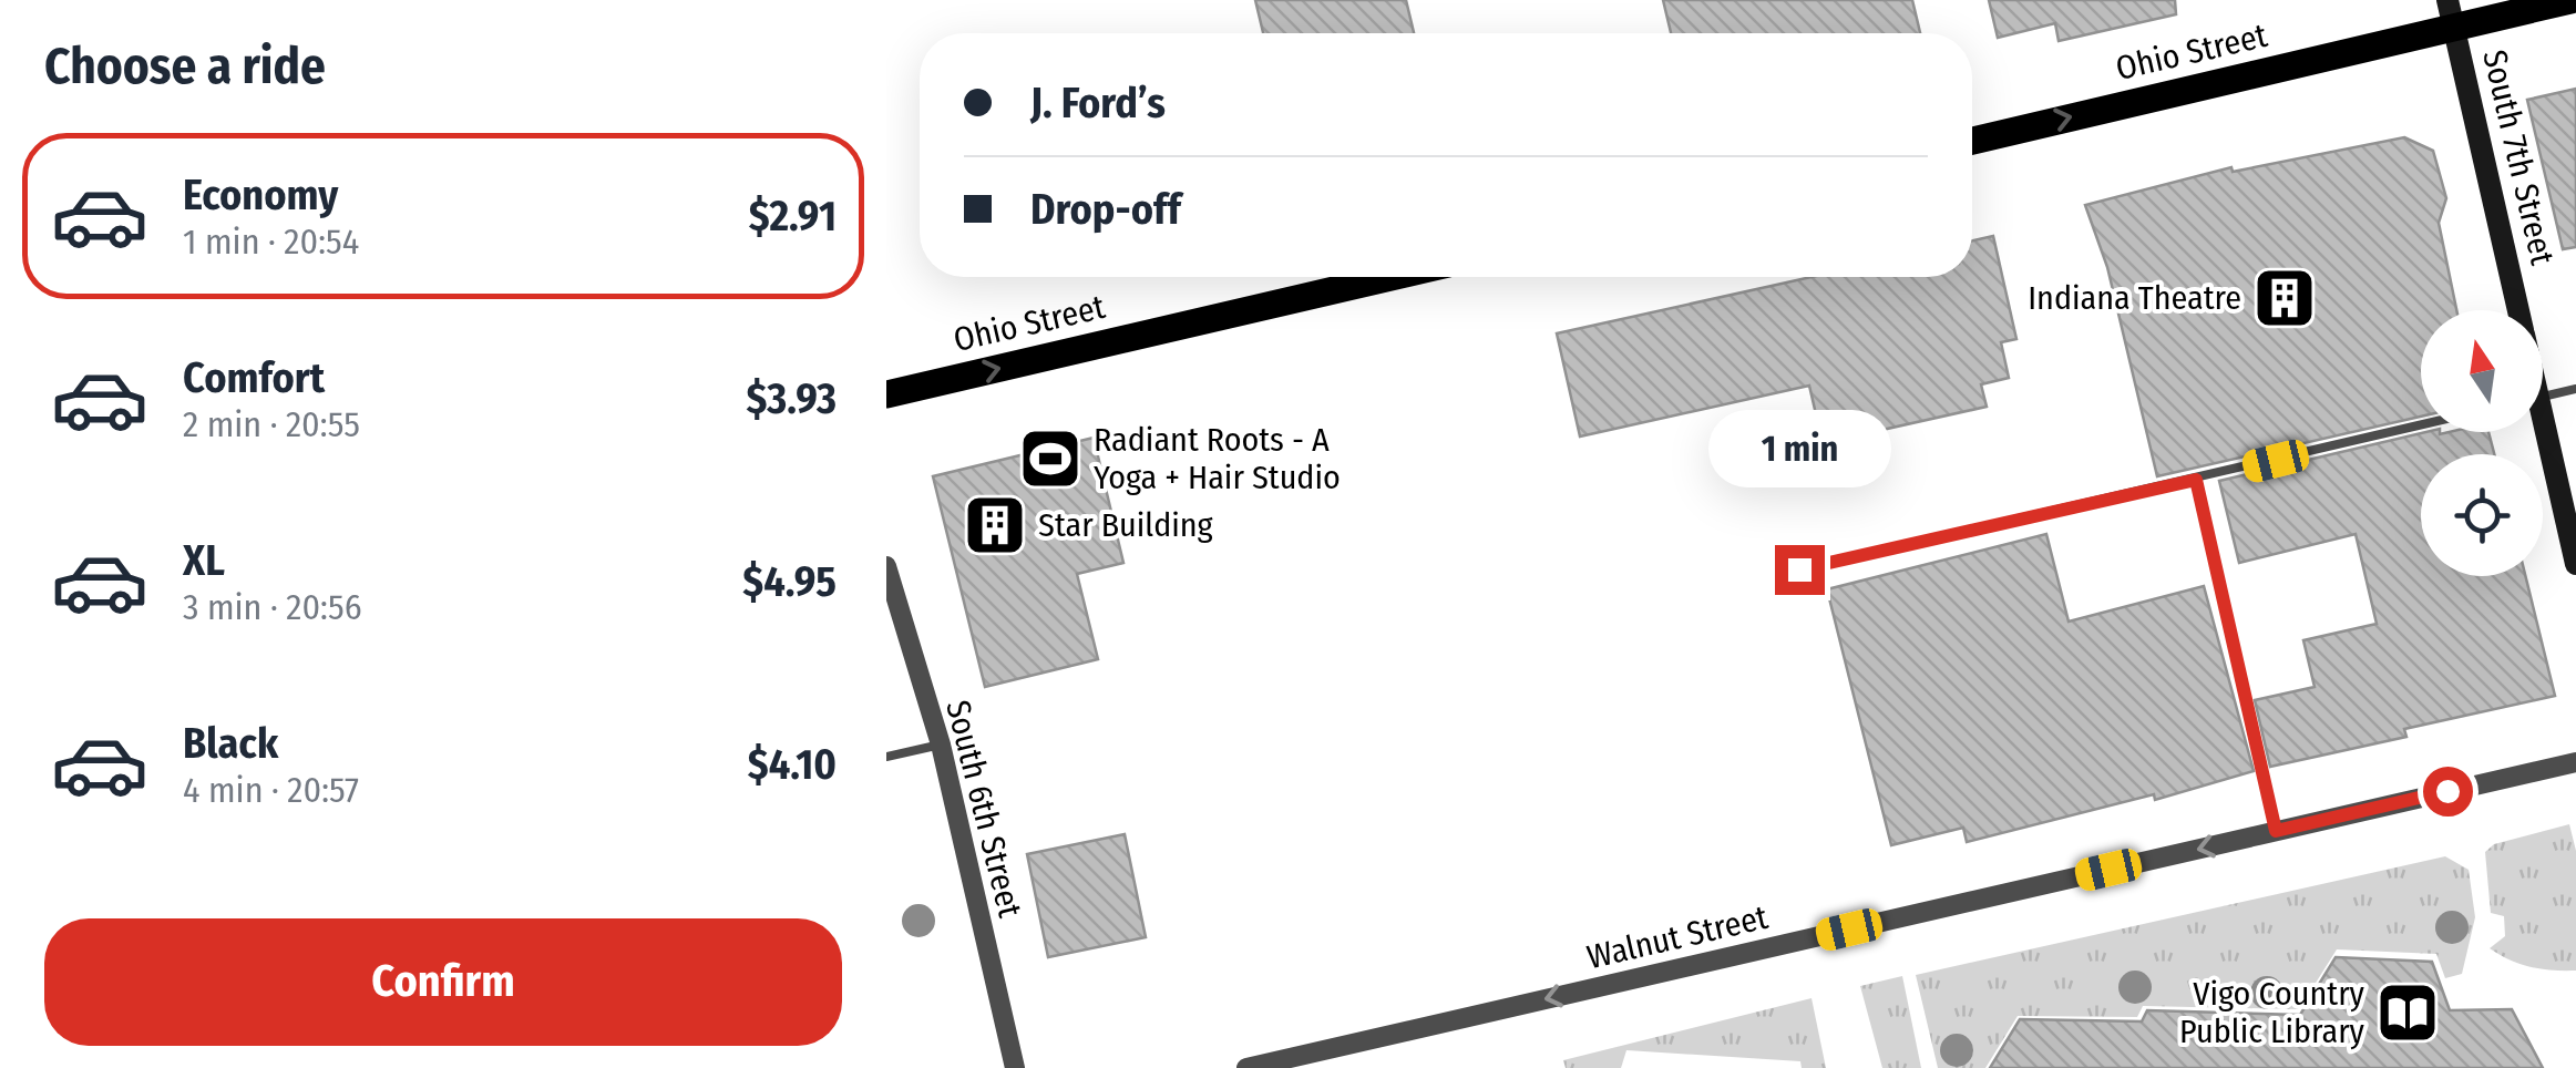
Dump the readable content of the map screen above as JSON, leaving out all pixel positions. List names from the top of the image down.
{
  "streets": {
    "main road": ["Ohio Street", "South 7th Street"],
    "street": ["South 6th Street", "Walnut Street"]
  },
  "crossings": [
    ["Ohio Street", "South 7th Street"]
  ],
  "one_way": ["Ohio Street", "Walnut Street"],
  "places": {
    "building": ["Indiana Theatre", "Star Building"],
    "sports": ["Radiant Roots - A Yoga + Hair Studio"],
    "library": ["Vigo Country Public Library"]
  },
  "north": "top",
  "page": {
    "heading": "Choose a ride",
    "banner": ["J. Ford’s", "Drop-off"],
    "list": [
      {
        "name": "Economy",
        "note": "1 min · 20:54",
        "value": "$2.91"
      },
      {
        "name": "Comfort",
        "note": "2 min · 20:55",
        "value": "$3.93"
      },
      {
        "name": "XL",
        "note": "3 min · 20:56",
        "value": "$4.95"
      },
      {
        "name": "Black",
        "note": "4 min · 20:57",
        "value": "$4.10"
      }
    ],
    "bubble": "1 min",
    "buttons": "Confirm"
  }
}
